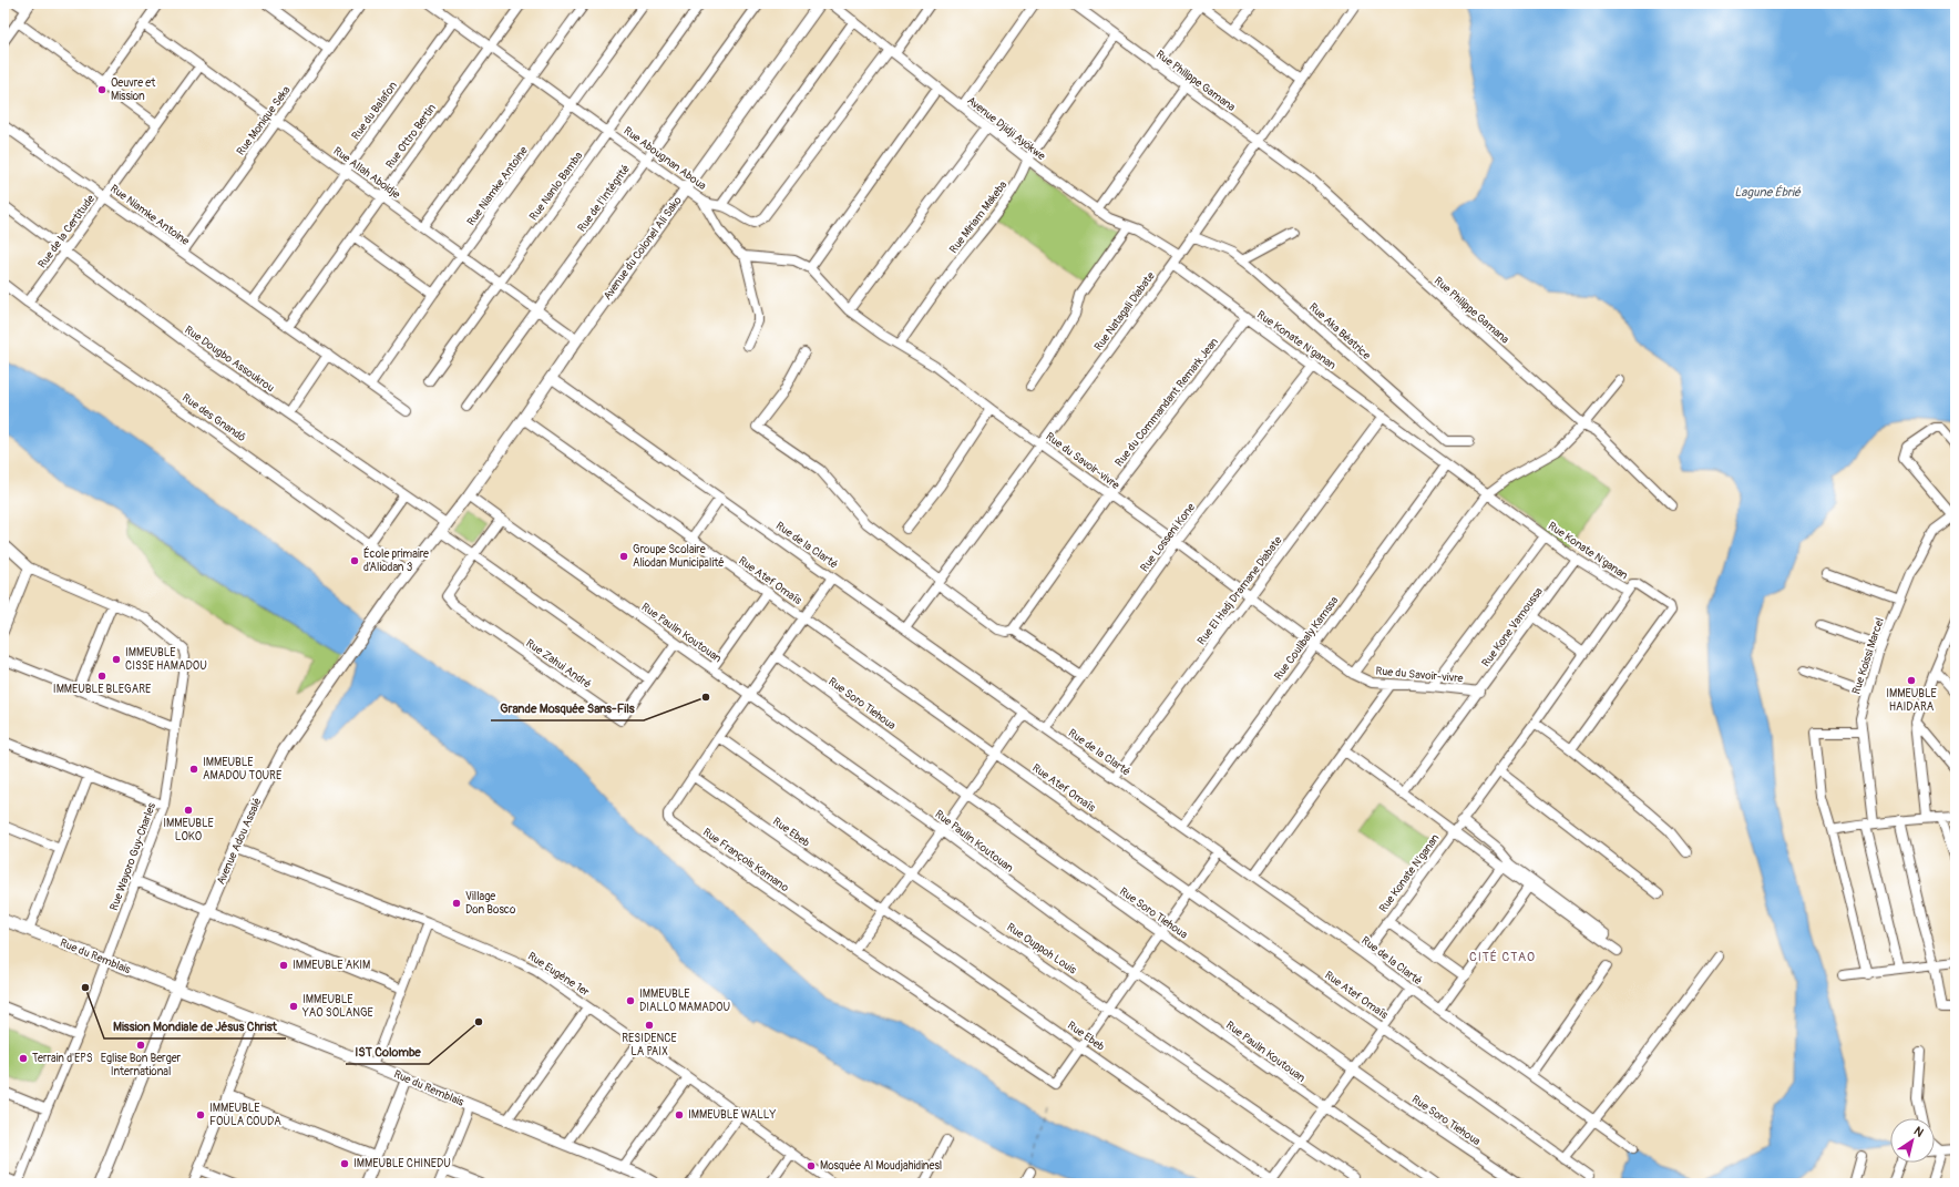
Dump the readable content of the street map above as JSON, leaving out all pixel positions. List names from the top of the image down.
{
  "streets": {
    "street": [
      "Rue Philippe Gamana",
      "Rue du Balafon",
      "Rue Monique Seka",
      "Avenue Djidji Ayökwe",
      "Rue Ottro Bertin",
      "Rue Abougnan Aboua",
      "Rue Allah Aboidje",
      "Rue Niamke Antoine",
      "Rue Nanlo Bamba",
      "Rue de l'Intégrité",
      "Rue Miriam Makeba",
      "Rue de la Certitude",
      "Avenue du Colonel Ali Sako",
      "Rue Natagali Diabate",
      "Rue Aka Béatrice",
      "Rue Konate N'ganan",
      "Rue Dougbo Assoukrou",
      "Rue du Commandant Remark Jean",
      "Rue des Gnandô",
      "Rue du Savoir-vivre",
      "Rue Losseni Kone",
      "Rue de la Clarté",
      "Rue Atef Omaîs",
      "Rue El Hadj Dramane Diabate",
      "Rue Kone Vamoussa",
      "Rue Paulin Koutouan",
      "Rue Coulibaly Kamssa",
      "Rue Koissi Marcel",
      "Rue Zahui André",
      "Rue Soro Tiehoua",
      "Rue Ebeb",
      "Avenue Adou Assalé",
      "Rue Wayoro Guy-Charles",
      "Rue François Kamano",
      "Rue Ouppoh Louis",
      "Rue du Remblais",
      "Rue Eugène 1er"
    ]
  },
  "crossings": [
    ["Rue Philippe Gamana", "Rue Miriam Makeba"],
    ["Rue Philippe Gamana", "Rue Natagali Diabate"],
    ["Rue du Balafon", "Rue Abougnan Aboua"],
    ["Rue du Balafon", "Rue Allah Aboidje"],
    ["Rue du Balafon", "Rue Niamke Antoine"],
    ["Rue Monique Seka", "Rue Allah Aboidje"],
    ["Rue Monique Seka", "Rue Niamke Antoine"],
    ["Avenue Djidji Ayökwe", "Rue Abougnan Aboua"],
    ["Avenue Djidji Ayökwe", "Rue Miriam Makeba"],
    ["Avenue Djidji Ayökwe", "Rue Natagali Diabate"],
    ["Rue Ottro Bertin", "Rue Abougnan Aboua"],
    ["Rue Ottro Bertin", "Rue Allah Aboidje"],
    ["Rue Ottro Bertin", "Rue Niamke Antoine"],
    ["Rue Abougnan Aboua", "Rue Niamke Antoine"],
    ["Rue Abougnan Aboua", "Rue Nanlo Bamba"],
    ["Rue Abougnan Aboua", "Rue de l'Intégrité"],
    ["Rue Abougnan Aboua", "Avenue du Colonel Ali Sako"],
    ["Rue Allah Aboidje", "Rue Niamke Antoine"],
    ["Rue Allah Aboidje", "Rue Nanlo Bamba"],
    ["Rue Allah Aboidje", "Rue de l'Intégrité"],
    ["Rue Allah Aboidje", "Rue de la Certitude"],
    ["Rue Allah Aboidje", "Avenue du Colonel Ali Sako"],
    ["Rue Niamke Antoine", "Rue de la Certitude"],
    ["Rue Miriam Makeba", "Rue du Savoir-vivre"],
    ["Rue de la Certitude", "Rue Dougbo Assoukrou"],
    ["Rue de la Certitude", "Rue des Gnandô"],
    ["Avenue du Colonel Ali Sako", "Rue Dougbo Assoukrou"],
    ["Avenue du Colonel Ali Sako", "Rue de la Clarté"],
    ["Avenue du Colonel Ali Sako", "Rue Atef Omaîs"],
    ["Avenue du Colonel Ali Sako", "Rue Paulin Koutouan"],
    ["Avenue du Colonel Ali Sako", "Avenue Adou Assalé"],
    ["Rue Natagali Diabate", "Rue Aka Béatrice"],
    ["Rue Natagali Diabate", "Rue Konate N'ganan"],
    ["Rue Natagali Diabate", "Rue du Savoir-vivre"],
    ["Rue Natagali Diabate", "Rue de la Clarté"],
    ["Rue Konate N'ganan", "Rue du Commandant Remark Jean"],
    ["Rue Konate N'ganan", "Rue Losseni Kone"],
    ["Rue Konate N'ganan", "Rue de la Clarté"],
    ["Rue Konate N'ganan", "Rue El Hadj Dramane Diabate"],
    ["Rue Konate N'ganan", "Rue Kone Vamoussa"],
    ["Rue Konate N'ganan", "Rue Coulibaly Kamssa"],
    ["Rue Dougbo Assoukrou", "Rue Zahui André"],
    ["Rue Dougbo Assoukrou", "Avenue Adou Assalé"],
    ["Rue du Commandant Remark Jean", "Rue du Savoir-vivre"],
    ["Rue des Gnandô", "Avenue Adou Assalé"],
    ["Rue du Savoir-vivre", "Rue Losseni Kone"],
    ["Rue du Savoir-vivre", "Rue El Hadj Dramane Diabate"],
    ["Rue du Savoir-vivre", "Rue Kone Vamoussa"],
    ["Rue du Savoir-vivre", "Rue Coulibaly Kamssa"],
    ["Rue Losseni Kone", "Rue de la Clarté"],
    ["Rue de la Clarté", "Rue El Hadj Dramane Diabate"],
    ["Rue de la Clarté", "Rue Coulibaly Kamssa"],
    ["Rue de la Clarté", "Rue Ebeb"],
    ["Rue de la Clarté", "Rue François Kamano"],
    ["Rue Atef Omaîs", "Rue Ebeb"],
    ["Rue Atef Omaîs", "Rue François Kamano"],
    ["Rue Paulin Koutouan", "Rue Zahui André"],
    ["Rue Paulin Koutouan", "Rue Ebeb"],
    ["Rue Paulin Koutouan", "Rue François Kamano"],
    ["Rue Soro Tiehoua", "Rue Ebeb"],
    ["Rue Soro Tiehoua", "Rue François Kamano"],
    ["Rue Ebeb", "Rue François Kamano"],
    ["Rue Ebeb", "Rue Ouppoh Louis"],
    ["Avenue Adou Assalé", "Rue du Remblais"],
    ["Avenue Adou Assalé", "Rue Eugène 1er"],
    ["Rue Wayoro Guy-Charles", "Rue du Remblais"],
    ["Rue François Kamano", "Rue Ouppoh Louis"]
  ],
  "districts": ["CITÉ CTAO"],
  "water": ["Lagune Ébrié"],
  "places": [
    "Oeuvre et Mission",
    "Groupe Scolaire Aliodan Municipalité",
    "École primaire d’Aliodan 3",
    "IMMEUBLE CISSE HAMADOU",
    "IMMEUBLE BLEGARE",
    "IMMEUBLE HAIDARA",
    "Grande Mosquée Sans-Fils",
    "IMMEUBLE AMADOU TOURE",
    "IMMEUBLE LOKO",
    "Village Don Bosco",
    "IMMEUBLE AKIM",
    "Mission Mondiale de Jésus Christ",
    "IMMEUBLE DIALLO MAMADOU",
    "IMMEUBLE YAO SOLANGE",
    "IST Colombe",
    "RESIDENCE LA PAIX",
    "Eglise Bon Berger International",
    "Terrain d'EPS",
    "IMMEUBLE FOULA COUDA",
    "IMMEUBLE WALLY",
    "IMMEUBLE CHINEDU",
    "Mosquée Al Moudjahidinesl"
  ],
  "north": "top right"
}
